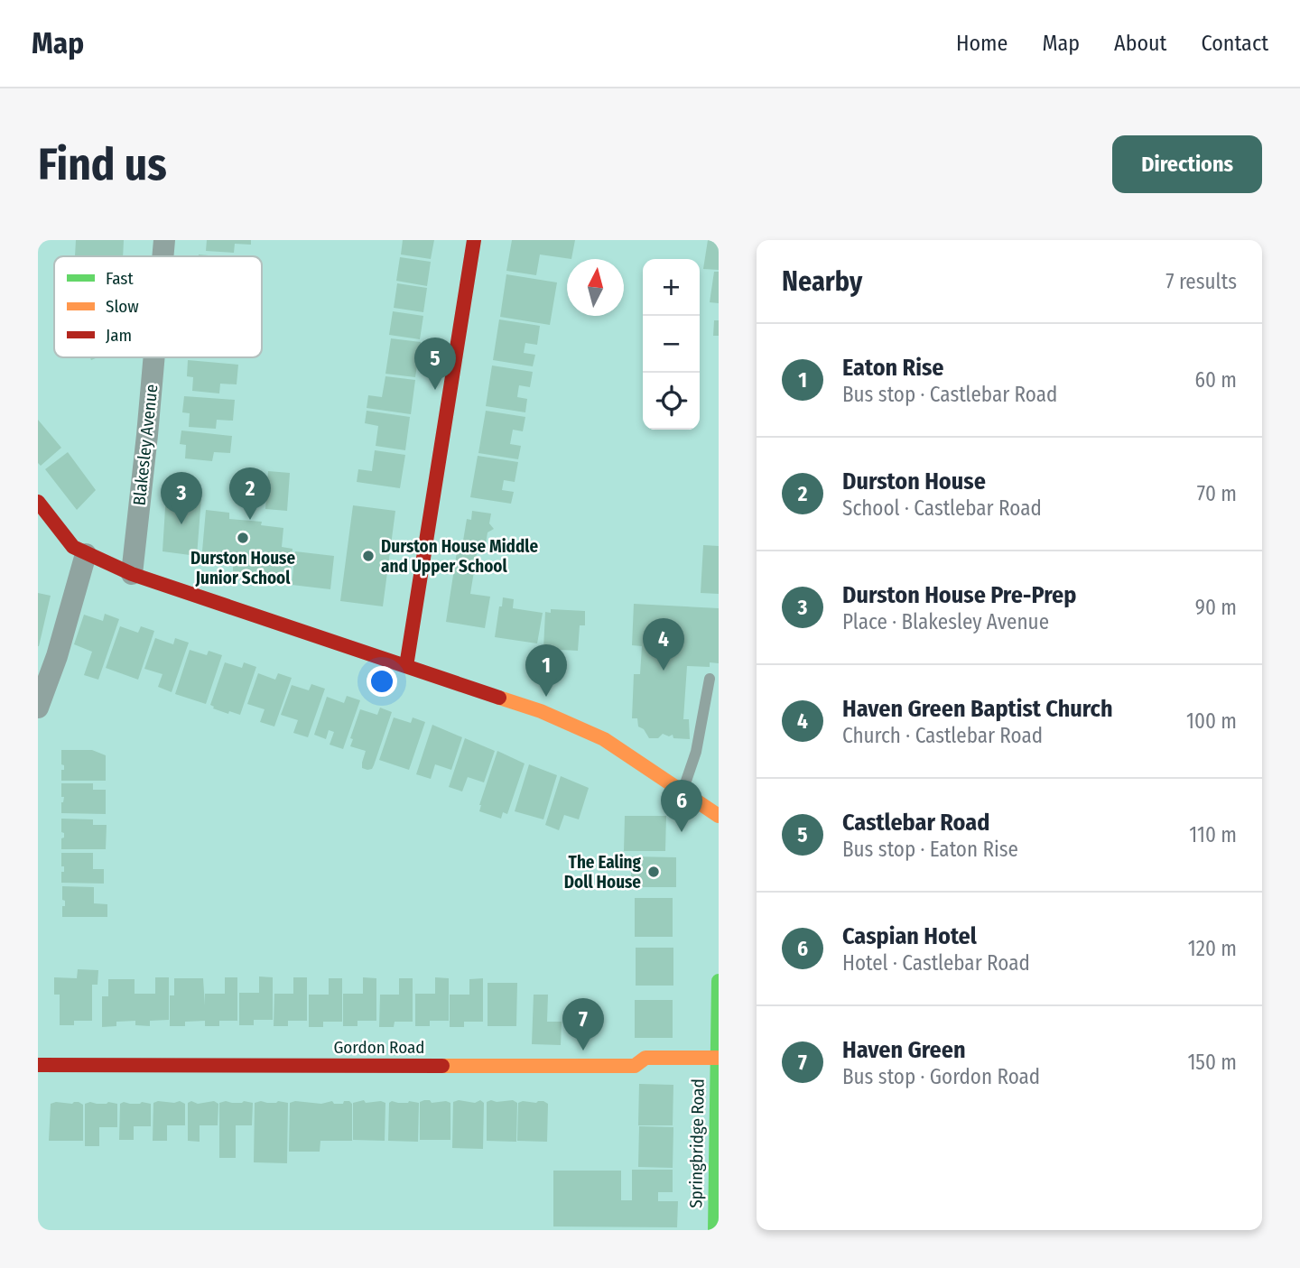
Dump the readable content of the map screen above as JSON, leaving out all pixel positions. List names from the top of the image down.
{
  "streets": {
    "street": ["Blakesley Avenue", "Gordon Road", "Springbridge Road"]
  },
  "crossings": [
    ["Gordon Road", "Springbridge Road"]
  ],
  "places": ["Durston House Junior School", "Durston House Middle and Upper School", "The Ealing Doll House"],
  "legend": ["Fast", "Slow", "Jam"],
  "north": "top",
  "page": {
    "header": "Map",
    "nav": [
      "Home",
      "Map",
      "About",
      "Contact"
    ],
    "buttons": "Directions",
    "title": "Find us",
    "heading": ["Nearby", "7 results"],
    "map_buttons": ["+", "−"],
    "list": [
      {
        "mark": "1",
        "name": "Eaton Rise",
        "note": "Bus stop · Castlebar Road",
        "value": "60 m"
      },
      {
        "mark": "2",
        "name": "Durston House",
        "note": "School · Castlebar Road",
        "value": "70 m"
      },
      {
        "mark": "3",
        "name": "Durston House Pre-Prep",
        "note": "Place · Blakesley Avenue",
        "value": "90 m"
      },
      {
        "mark": "4",
        "name": "Haven Green Baptist Church",
        "note": "Church · Castlebar Road",
        "value": "100 m"
      },
      {
        "mark": "5",
        "name": "Castlebar Road",
        "note": "Bus stop · Eaton Rise",
        "value": "110 m"
      },
      {
        "mark": "6",
        "name": "Caspian Hotel",
        "note": "Hotel · Castlebar Road",
        "value": "120 m"
      },
      {
        "mark": "7",
        "name": "Haven Green",
        "note": "Bus stop · Gordon Road",
        "value": "150 m"
      }
    ],
    "pins": [
      "5",
      "2",
      "3",
      "4",
      "1",
      "6",
      "7"
    ]
  }
}
